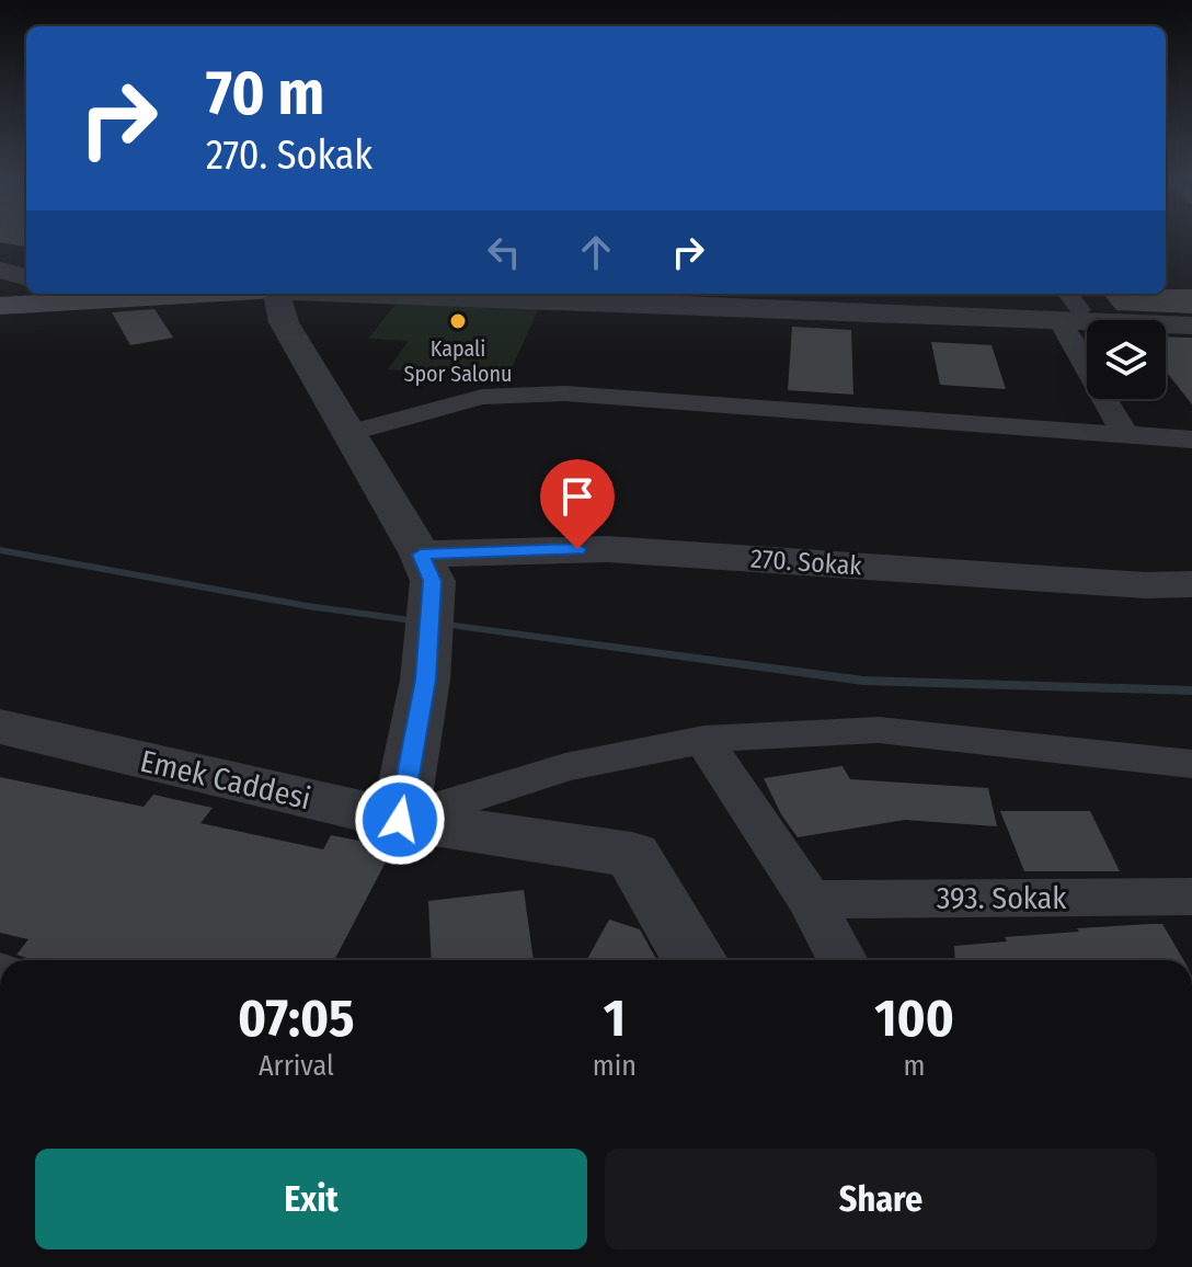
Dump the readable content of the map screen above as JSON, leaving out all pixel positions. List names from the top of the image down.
{
  "streets": {
    "street": ["270. Sokak", "Emek Caddesi", "393. Sokak"]
  },
  "places": ["Kapali Spor Salonu"],
  "page": {
    "turn": ["70 m", "270. Sokak"],
    "eta": [
      "07:05",
      "Arrival",
      "1",
      "min",
      "100",
      "m"
    ],
    "buttons": ["Exit", "Share"]
  }
}
